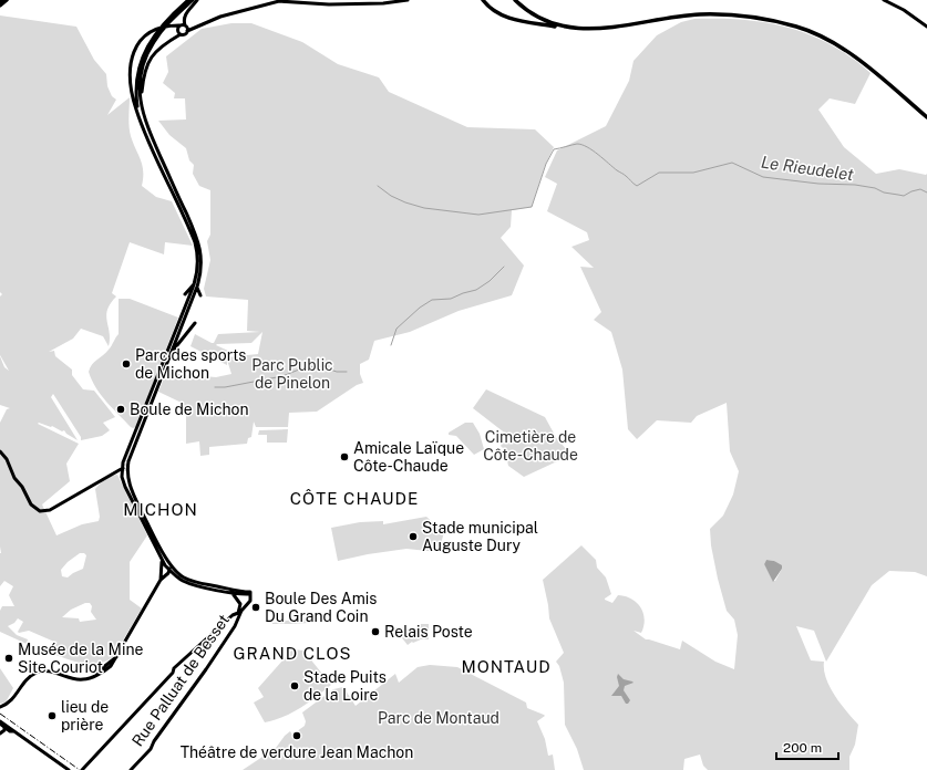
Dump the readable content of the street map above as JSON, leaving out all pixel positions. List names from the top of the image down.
{
  "streets": {
    "main road": ["Rue Palluat de Besset"]
  },
  "districts": [
    "CÔTE CHAUDE",
    "MICHON",
    "GRAND CLOS",
    "MONTAUD"
  ],
  "water": ["Le Rieudelet"],
  "parks": ["Parc Public de Pinelon", "Cimetière de Côte-Chaude", "Parc de Montaud"],
  "places": [
    "Parc des sports de Michon",
    "Boule de Michon",
    "Amicale Laïque Côte-Chaude",
    "Stade municipal Auguste Dury",
    "Boule Des Amis Du Grand Coin",
    "Relais Poste",
    "Musée de la Mine Site Couriot",
    "Stade Puits de la Loire",
    "lieu de prière",
    "Théâtre de verdure Jean Machon"
  ],
  "scale_bar": "200 m"
}
